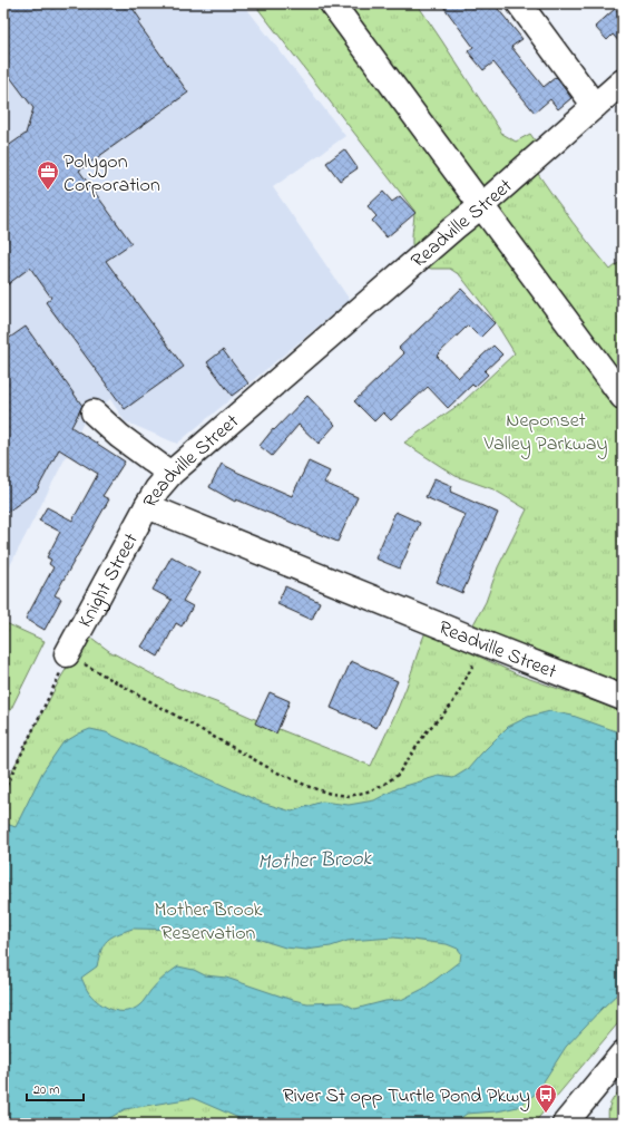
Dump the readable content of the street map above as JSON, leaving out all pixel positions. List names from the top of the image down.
{
  "streets": {
    "street": ["Readville Street", "Knight Street"]
  },
  "crossings": [
    ["Readville Street", "Knight Street"]
  ],
  "water": ["Mother Brook"],
  "parks": ["Neponset Valley Parkway", "Mother Brook Reservation"],
  "places": {
    "office": ["Polygon Corporation"],
    "bus stop": ["River St opp Turtle Pond Pkwy"]
  },
  "scale_bar": "20 m"
}
